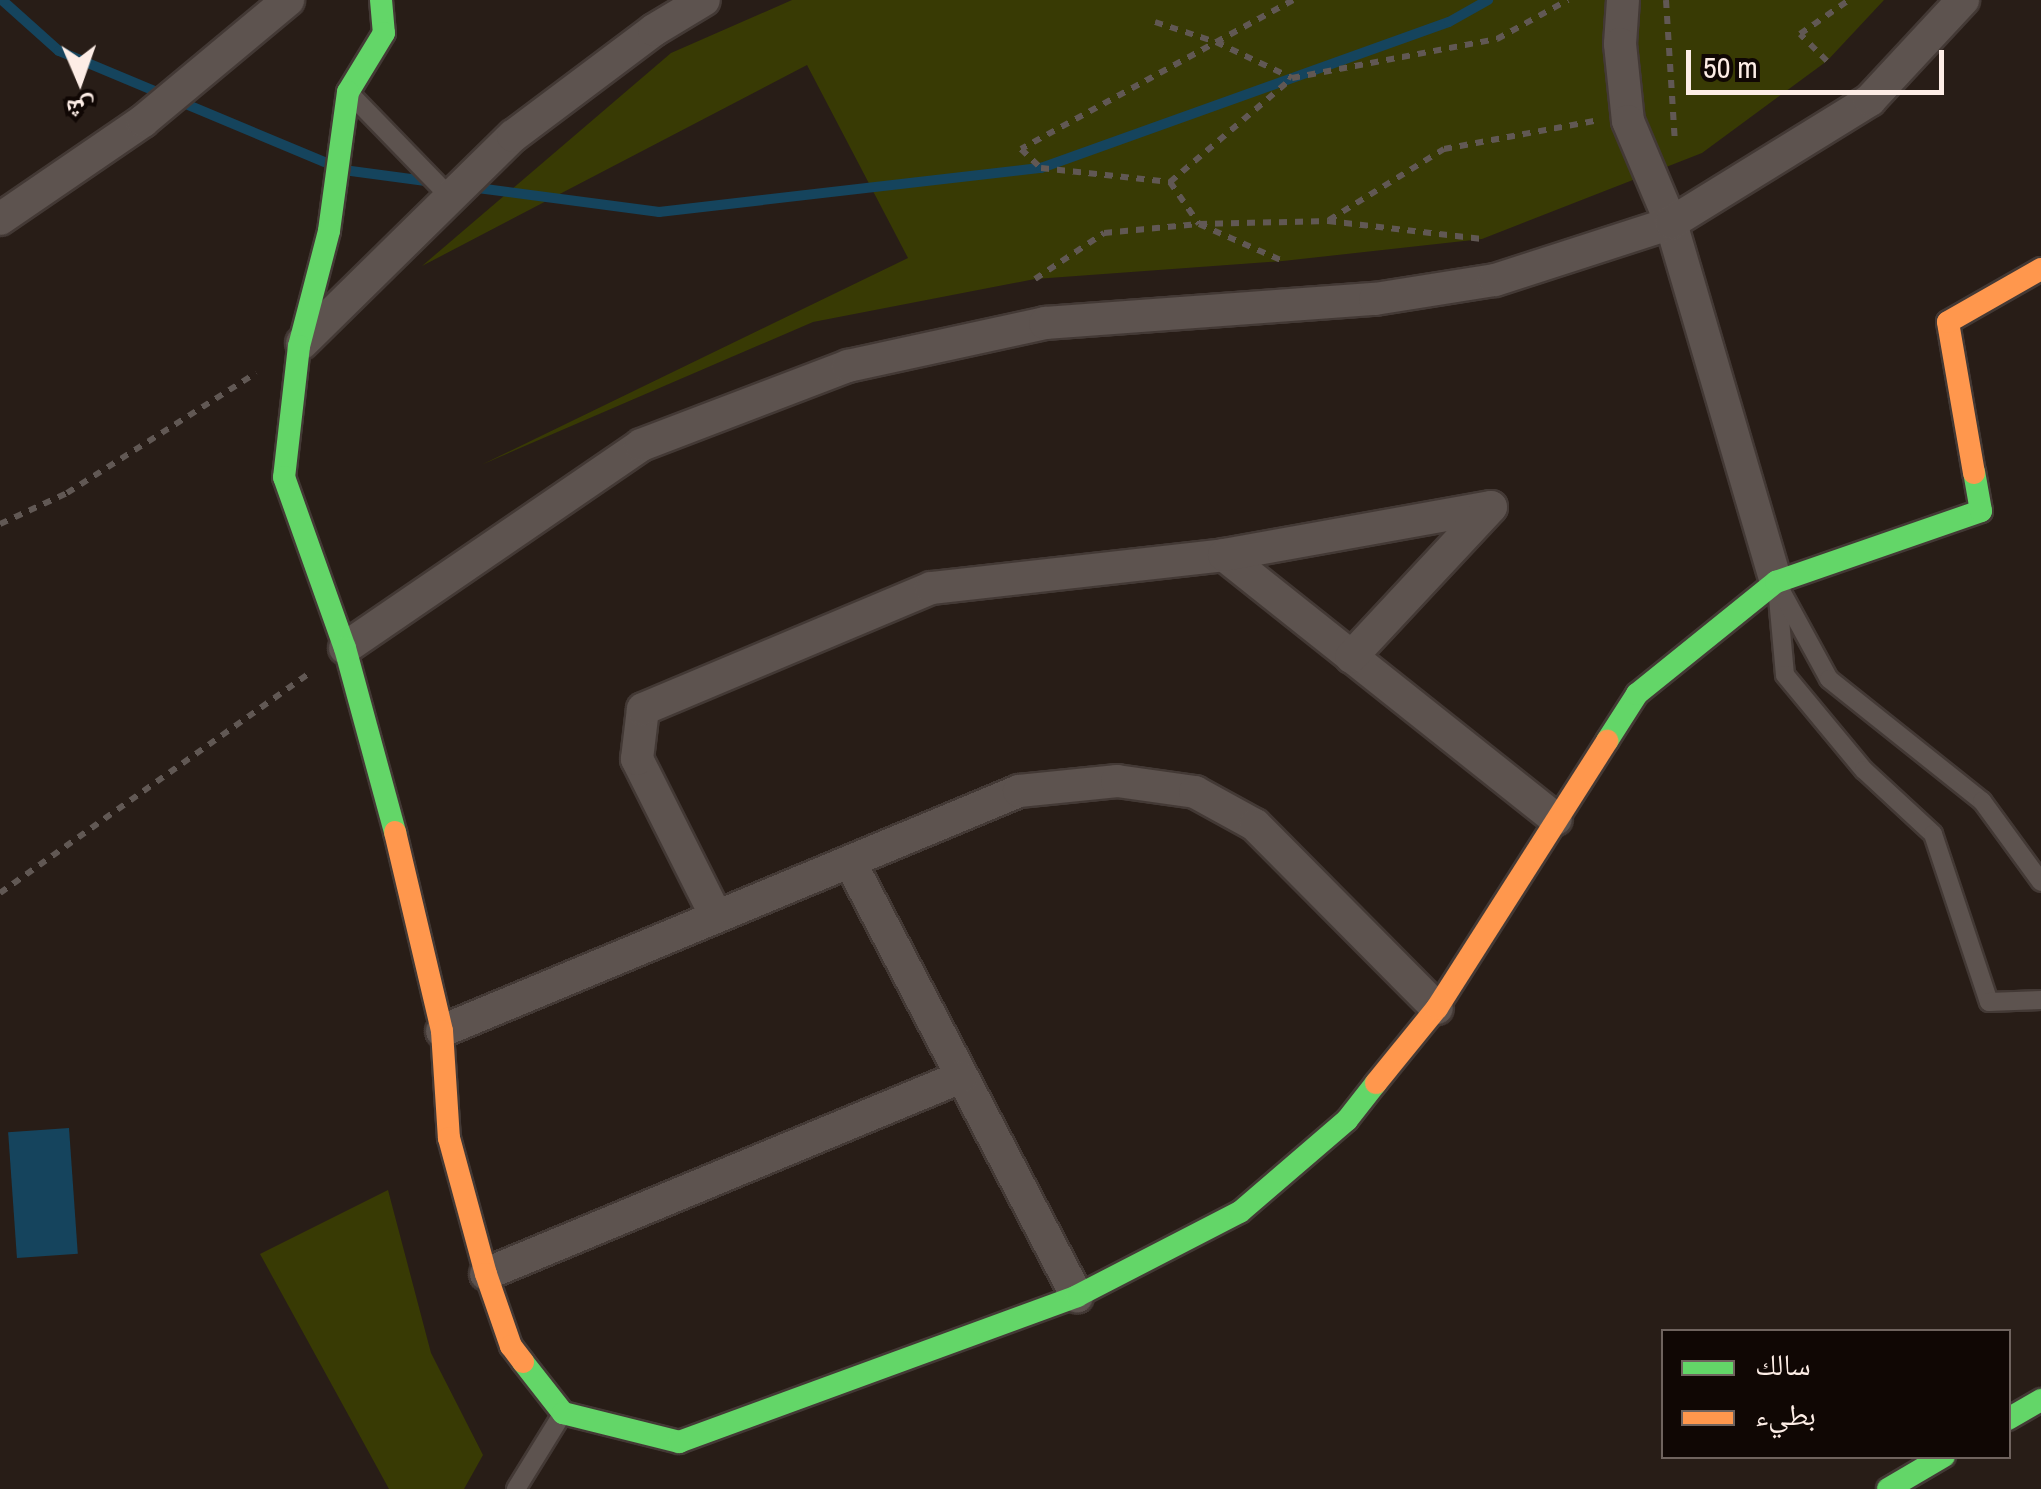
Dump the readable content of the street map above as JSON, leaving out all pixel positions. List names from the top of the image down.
{
  "legend": ["سالك", "بطيء"],
  "scale_bar": "50 m",
  "north": "bottom"
}
